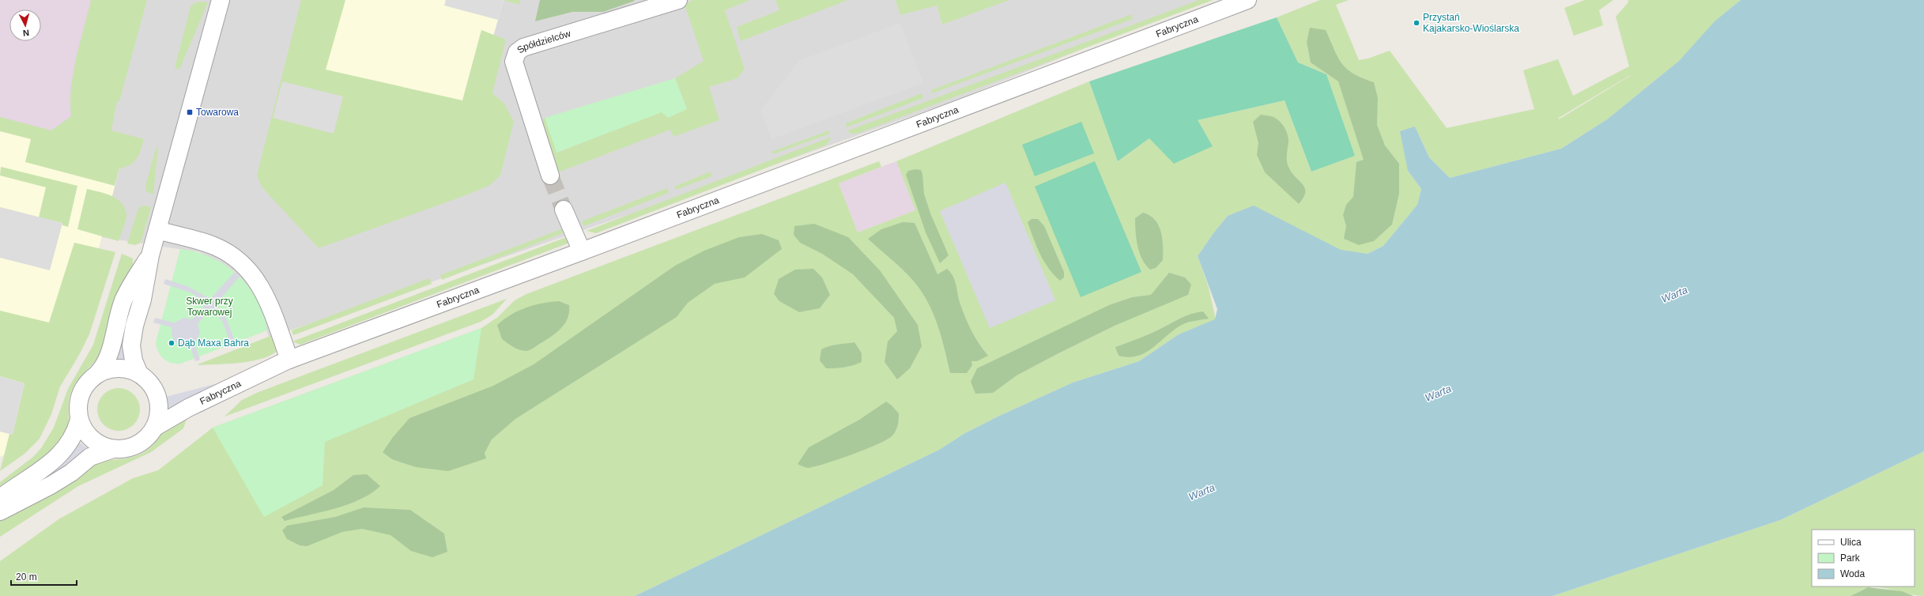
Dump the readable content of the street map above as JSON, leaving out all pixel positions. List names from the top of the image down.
{
  "streets": {
    "street": ["Fabryczna", "Spółdzielców"]
  },
  "water": ["Warta"],
  "parks": ["Skwer przy Towarowej"],
  "places": {
    "other": ["Przystań Kajakarsko-Wioślarska", "Dąb Maxa Bahra"],
    "transit": ["Towarowa"]
  },
  "legend": ["Ulica", "Park", "Woda"],
  "scale_bar": "20 m",
  "north": "bottom"
}
